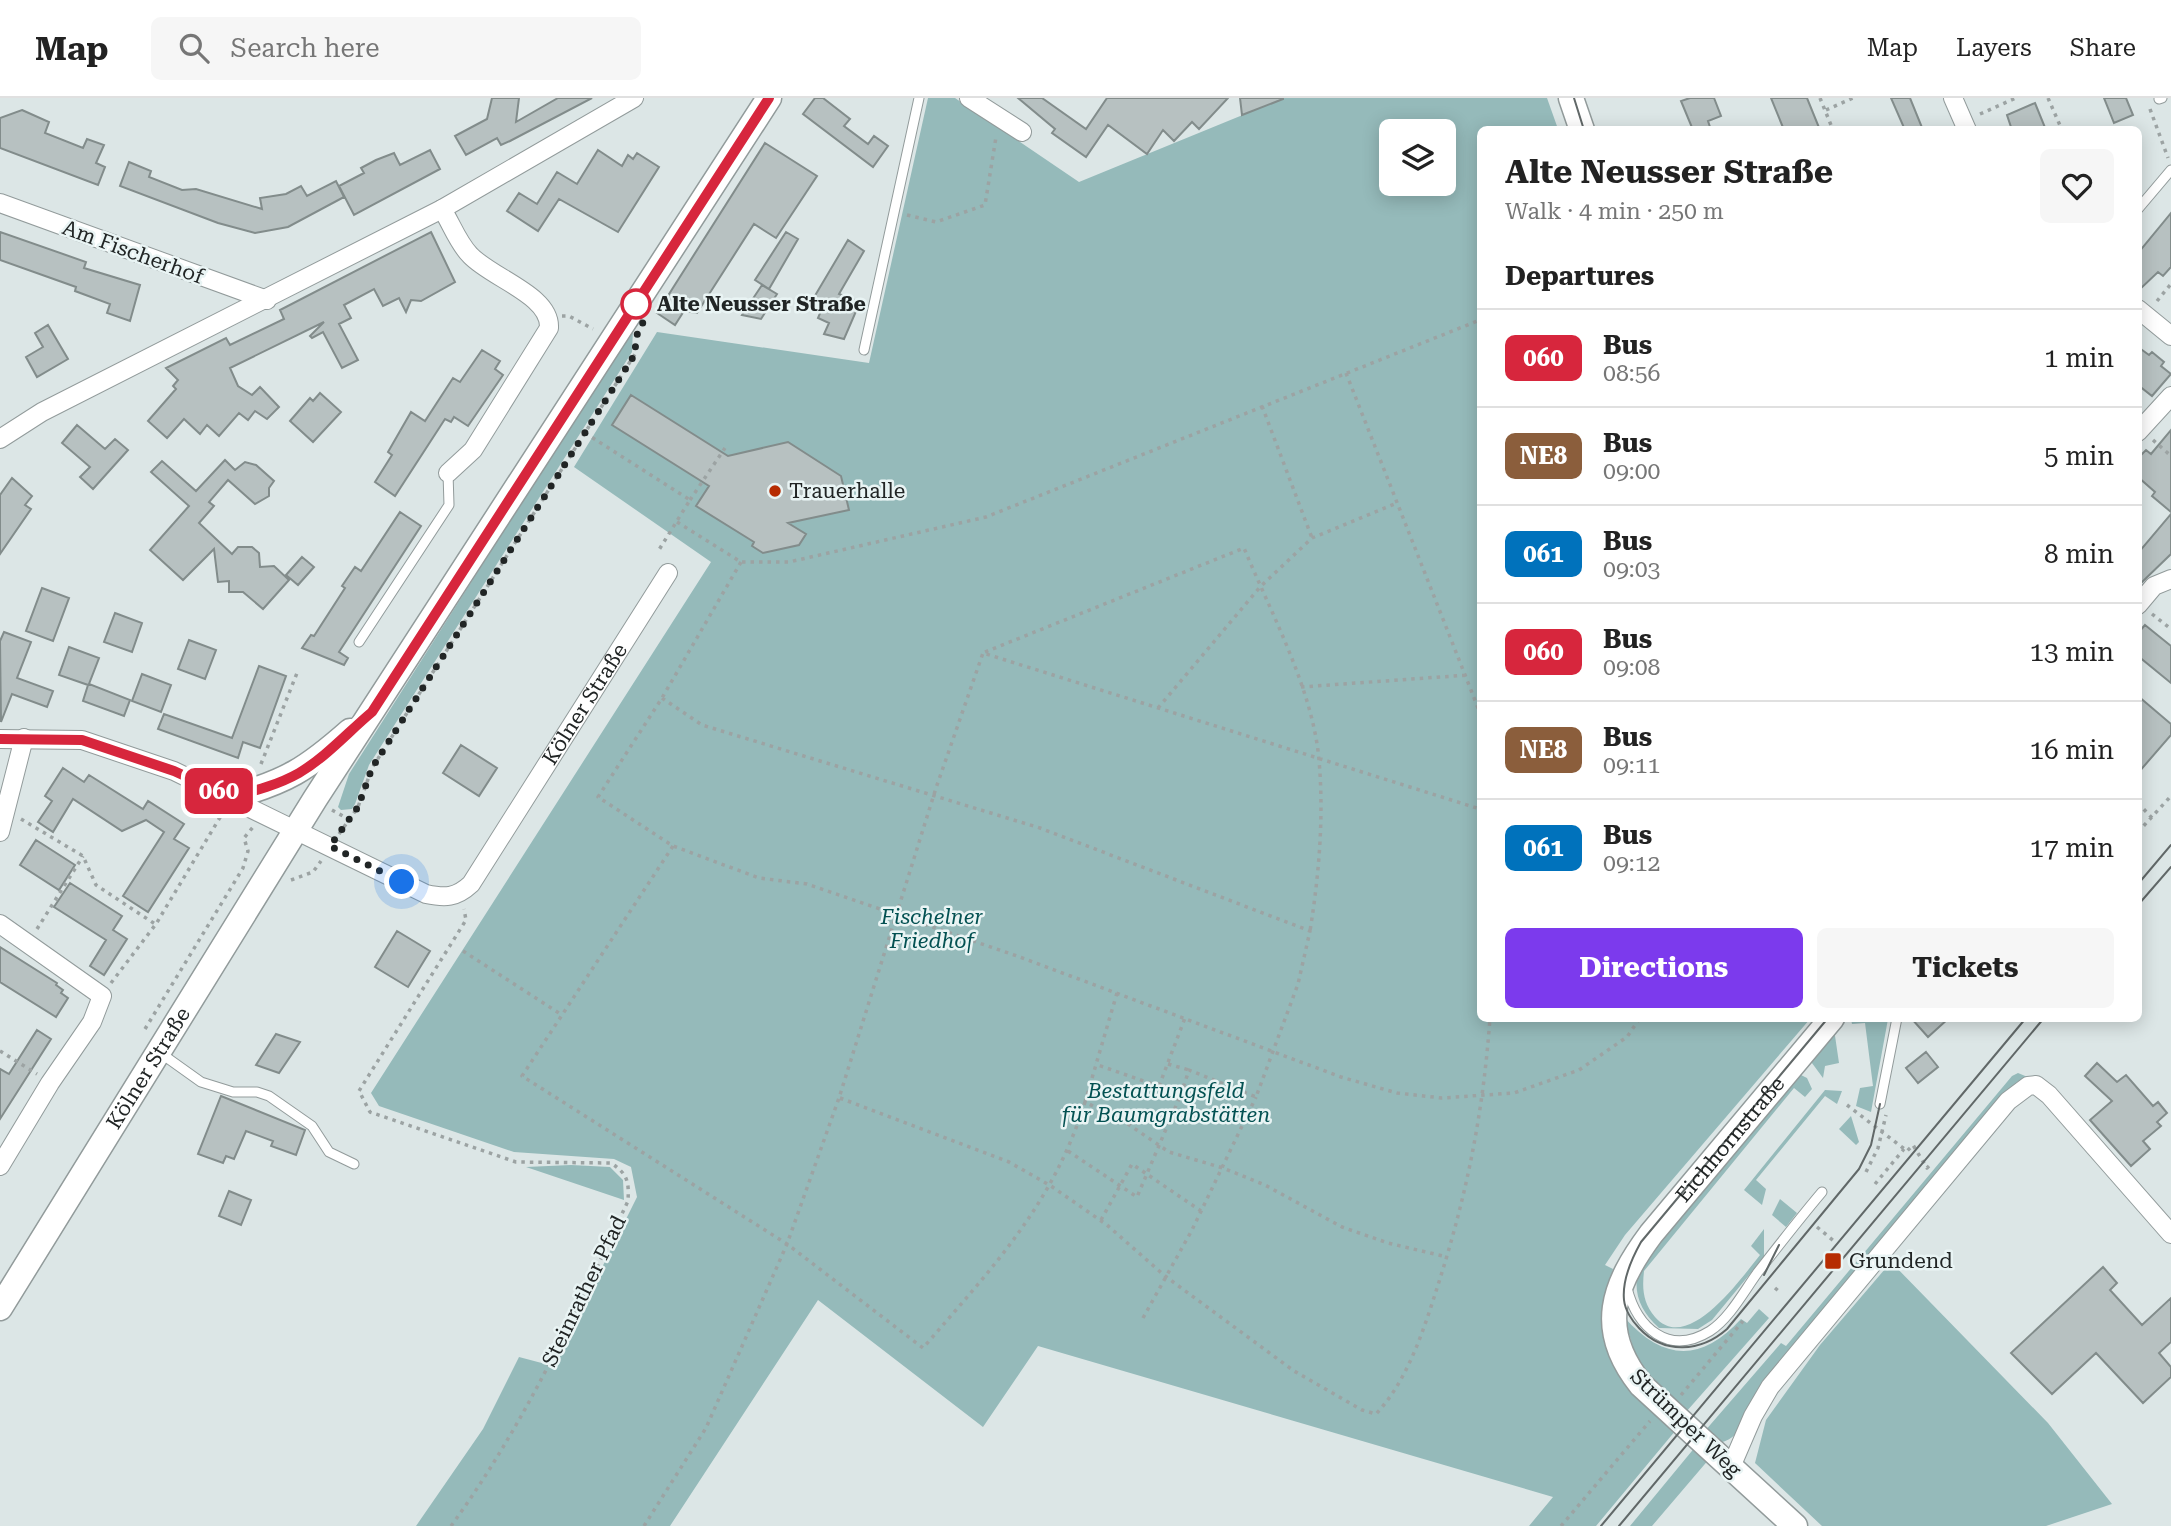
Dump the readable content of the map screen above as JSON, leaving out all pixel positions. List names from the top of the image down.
{
  "streets": {
    "main road": ["Kölner Straße", "Eichhornstraße", "Strümper Weg"],
    "street": ["Am Fischerhof"],
    "path": ["Steinrather Pfad"]
  },
  "crossings": [
    ["Kölner Straße", "Steinrather Pfad"],
    ["Eichhornstraße", "Strümper Weg"]
  ],
  "parks": ["Fischelner Friedhof", "Bestattungsfeld für Baumgrabstätten"],
  "places": {
    "other": ["Alte Neusser Straße", "Trauerhalle"],
    "transit": ["Grundend"]
  },
  "lines": ["bus line 060"],
  "page": {
    "header": "Map",
    "search": "Search here",
    "nav": ["Map", "Layers", "Share"],
    "on_map": "060",
    "heading": [
      ["Alte Neusser Straße", "Walk · 4 min · 250 m"],
      "Departures"
    ],
    "list": [
      {
        "mark": "060",
        "name": "Bus",
        "note": "08:56",
        "value": "1 min"
      },
      {
        "mark": "NE8",
        "name": "Bus",
        "note": "09:00",
        "value": "5 min"
      },
      {
        "mark": "061",
        "name": "Bus",
        "note": "09:03",
        "value": "8 min"
      },
      {
        "mark": "060",
        "name": "Bus",
        "note": "09:08",
        "value": "13 min"
      },
      {
        "mark": "NE8",
        "name": "Bus",
        "note": "09:11",
        "value": "16 min"
      },
      {
        "mark": "061",
        "name": "Bus",
        "note": "09:12",
        "value": "17 min"
      }
    ],
    "buttons": ["Directions", "Tickets"]
  }
}
